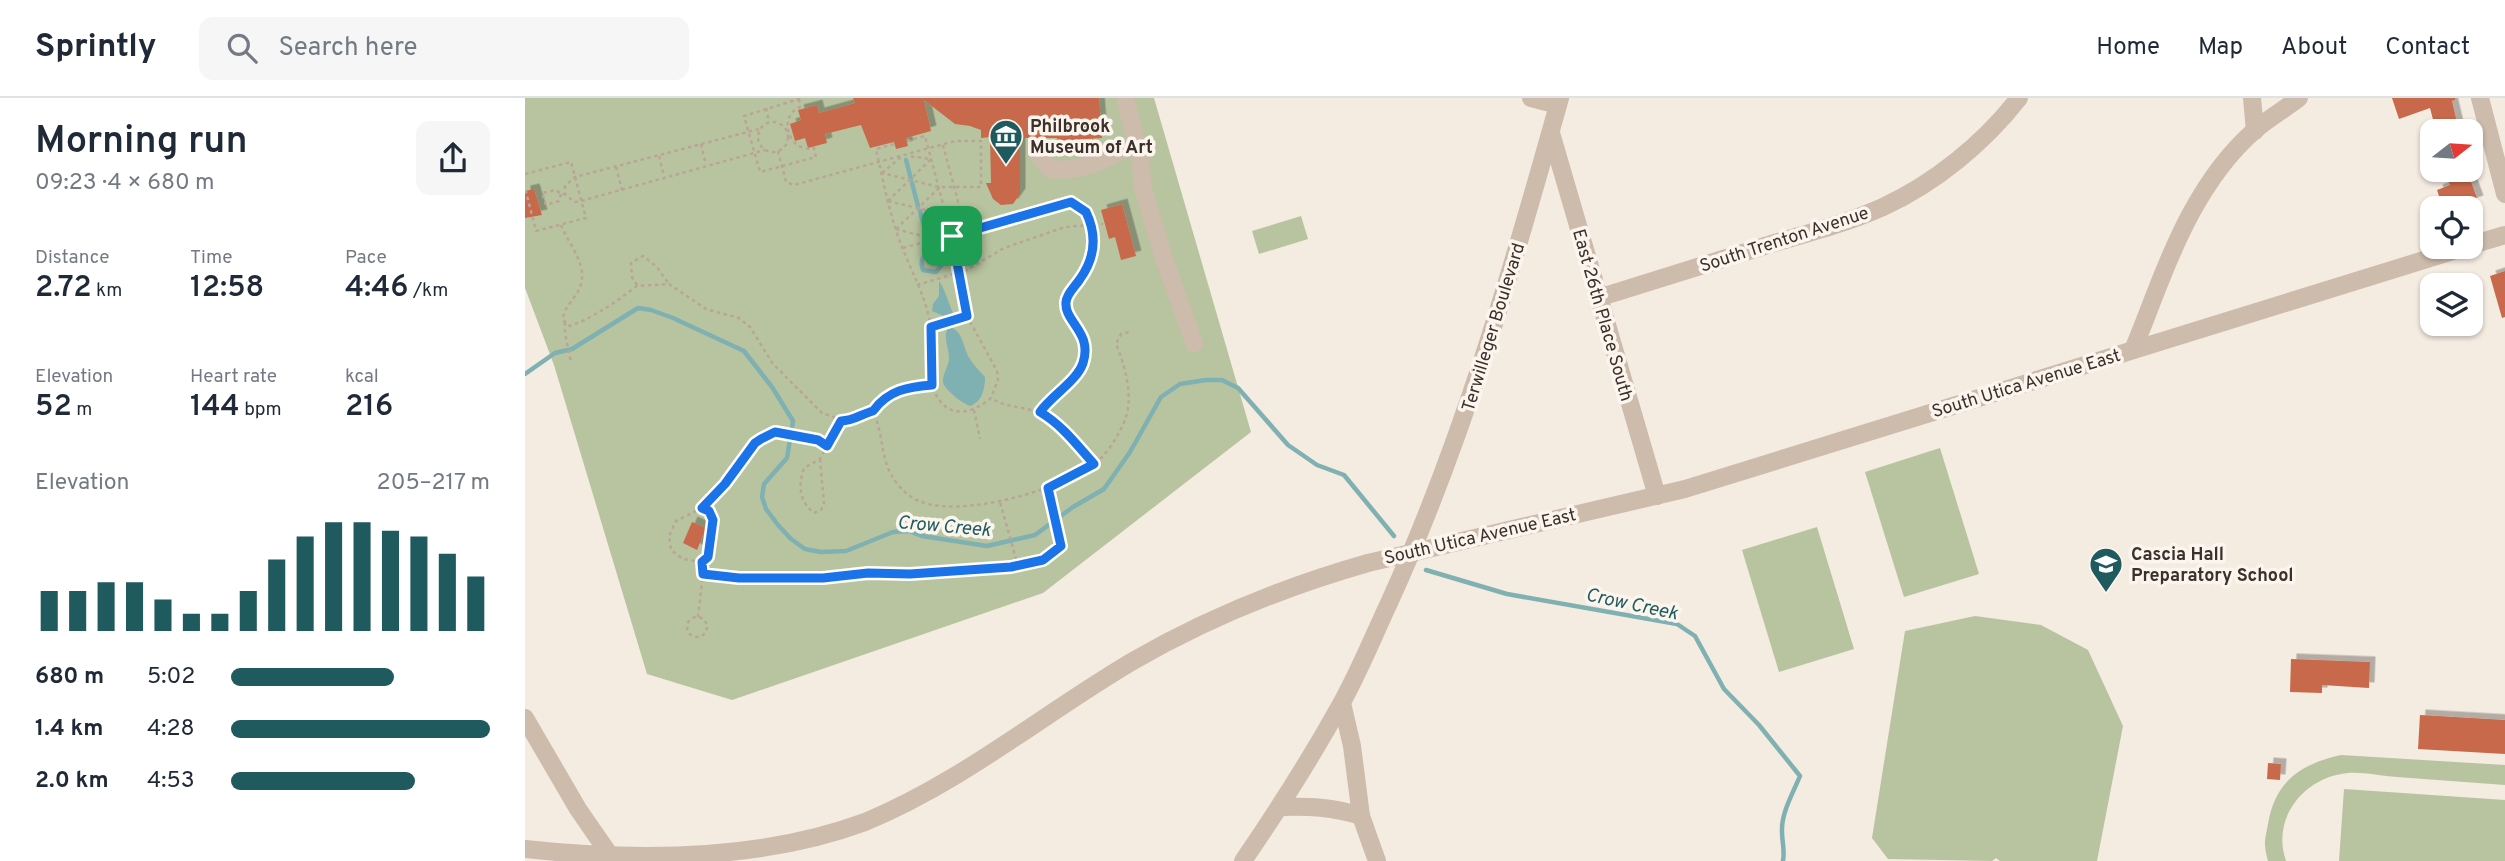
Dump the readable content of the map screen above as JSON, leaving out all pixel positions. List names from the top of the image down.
{
  "streets": {
    "street": [
      "South Trenton Avenue",
      "East 26th Place South",
      "Terwilleger Boulevard",
      "South Utica Avenue East"
    ]
  },
  "crossings": [
    ["South Trenton Avenue", "East 26th Place South"],
    ["East 26th Place South", "Terwilleger Boulevard"],
    ["East 26th Place South", "South Utica Avenue East"],
    ["Terwilleger Boulevard", "South Utica Avenue East"]
  ],
  "water": ["Crow Creek"],
  "places": {
    "museum": ["Philbrook Museum of Art"],
    "school or university": ["Cascia Hall Preparatory School"]
  },
  "north": "right",
  "page": {
    "header": "Sprintly",
    "search": "Search here",
    "nav": [
      "Home",
      "Map",
      "About",
      "Contact"
    ],
    "heading": ["Morning run", "09:23 · 4 × 680 m"],
    "stats": [
      ["Distance", "2.72 km"],
      ["Time", "12:58"],
      ["Pace", "4:46 /km"],
      ["Elevation", "52 m"],
      ["Heart rate", "144 bpm"],
      ["kcal", "216"]
    ],
    "chart": ["Elevation", "205–217 m"],
    "list": [
      {
        "name": "680 m",
        "note": "5:02"
      },
      {
        "name": "1.4 km",
        "note": "4:28"
      },
      {
        "name": "2.0 km",
        "note": "4:53"
      }
    ]
  }
}
